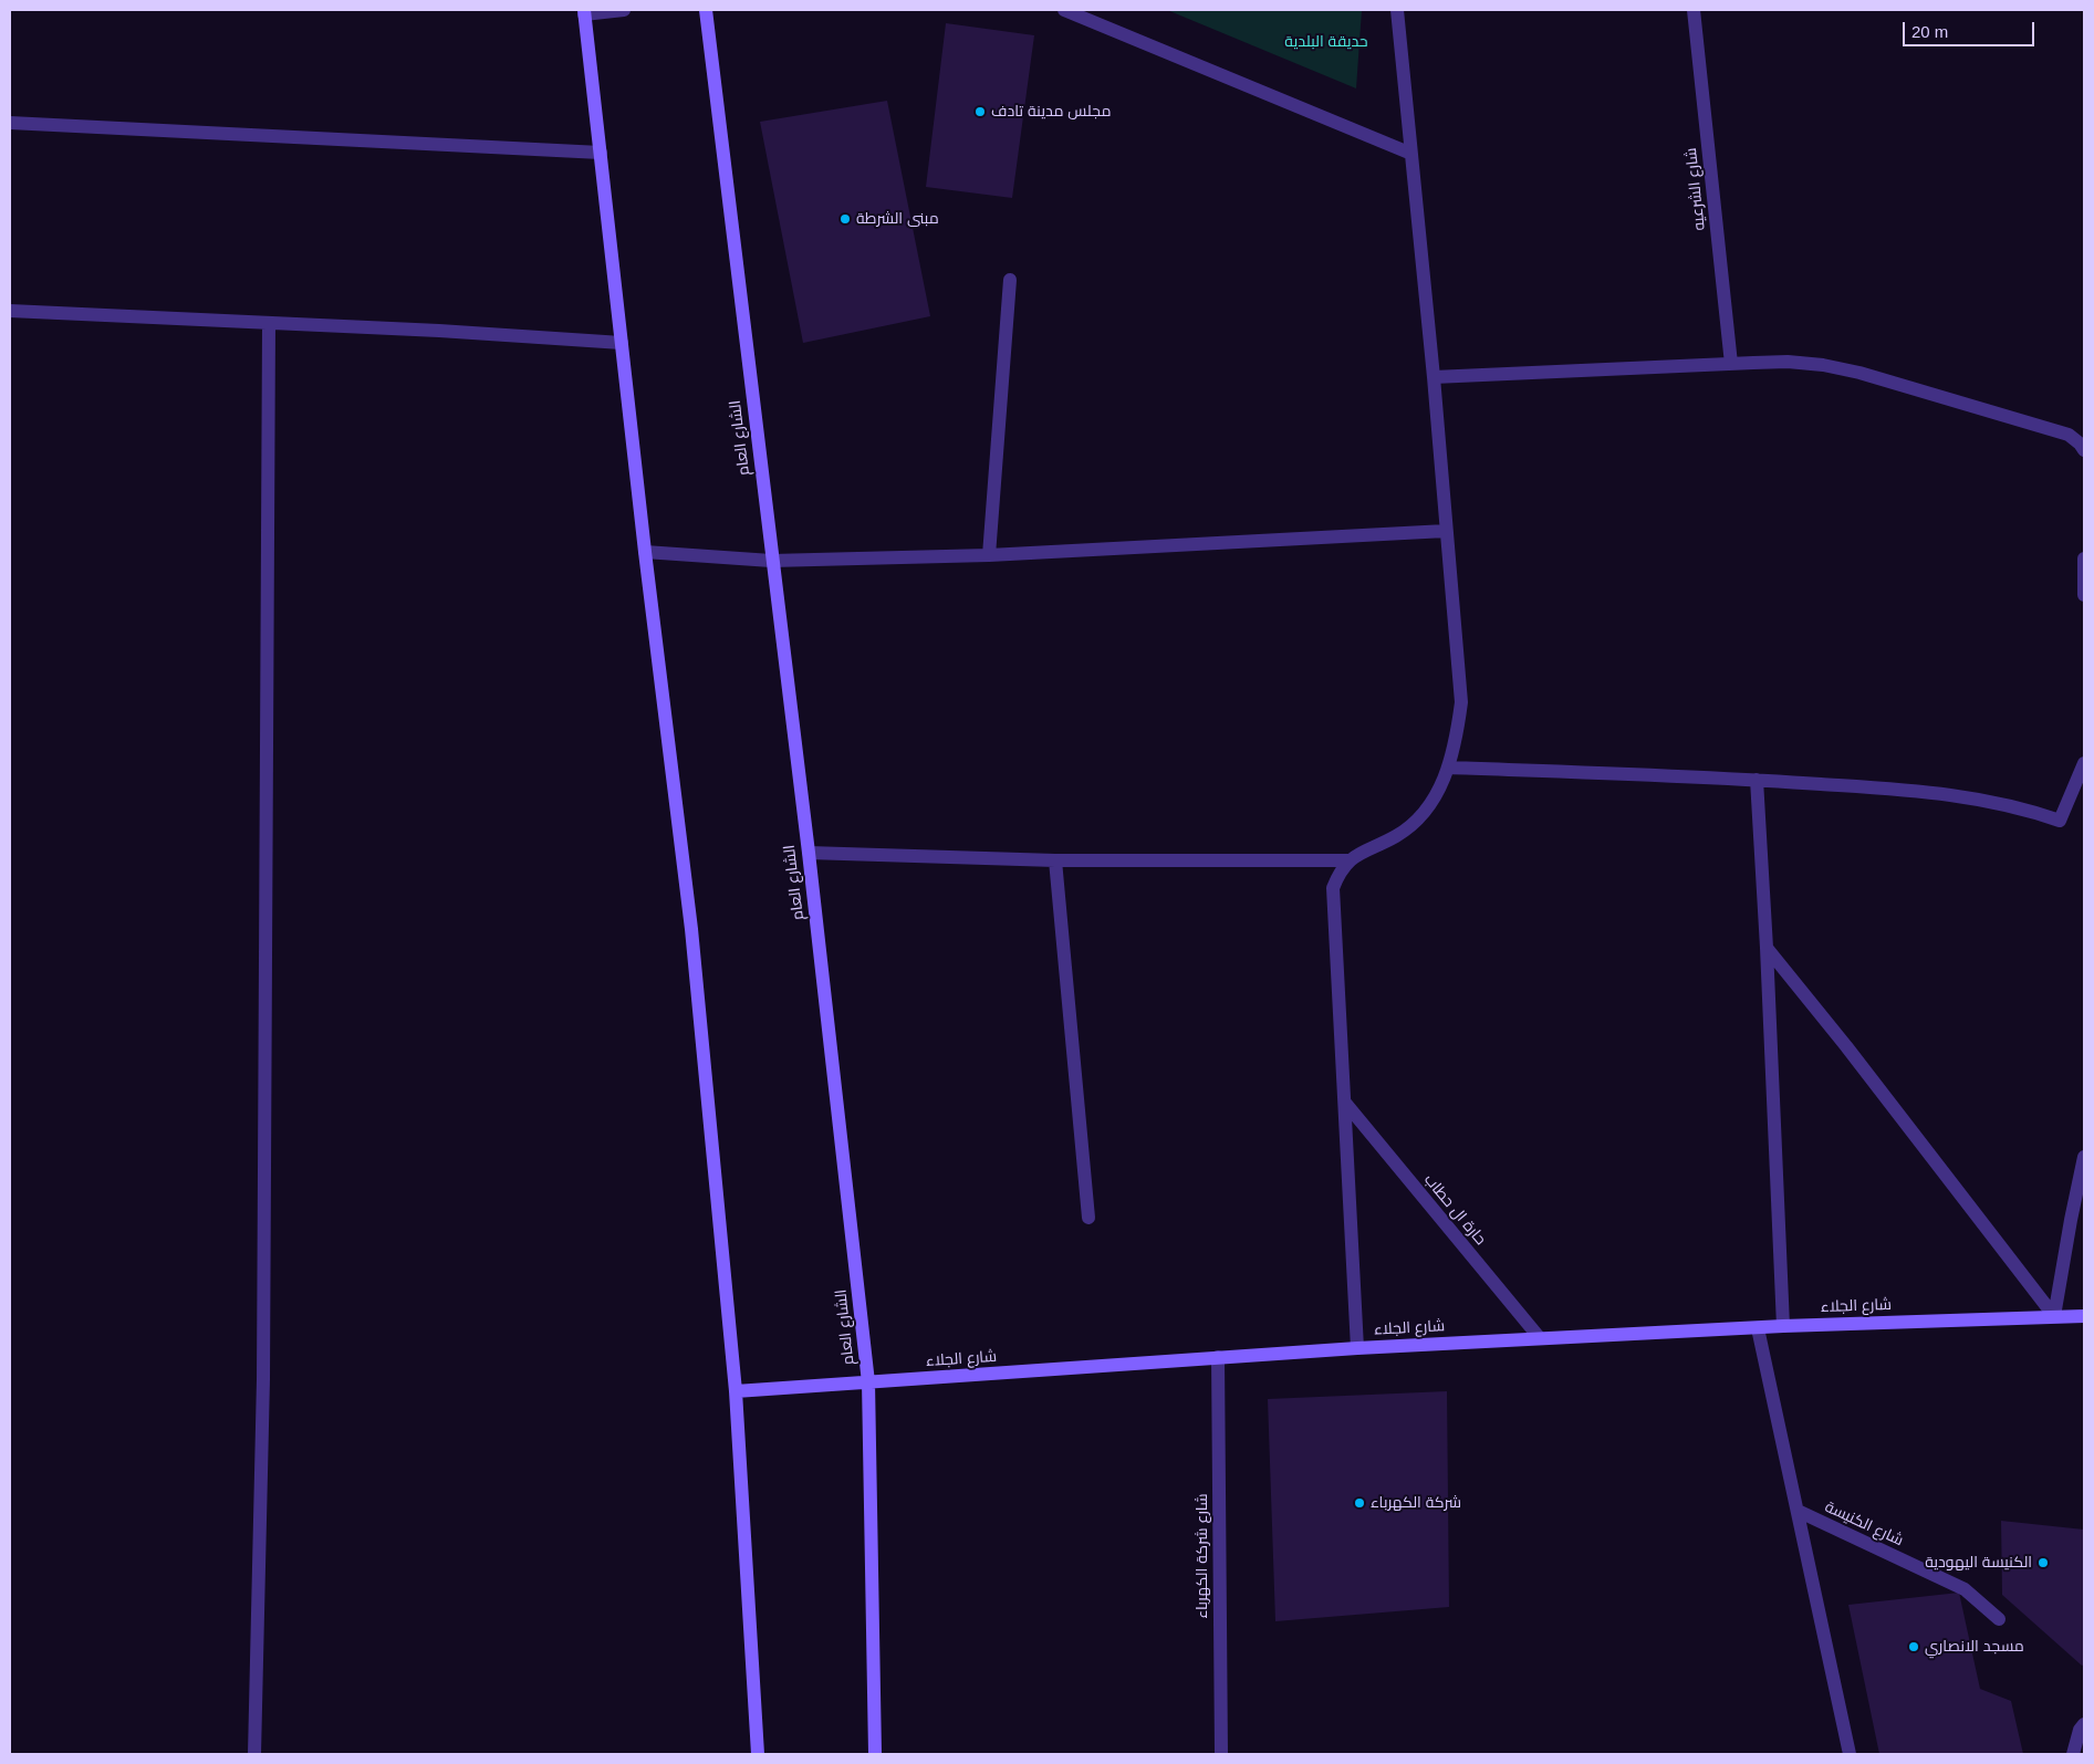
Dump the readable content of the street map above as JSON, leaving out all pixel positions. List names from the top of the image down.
{
  "streets": {
    "main road": ["الشارع العام", "شارع الجلاء"],
    "street": [
      "شارع الشرعيه",
      "حارة ال حطاب",
      "شارع الكنيسة",
      "شارع شركة الكهرباء"
    ]
  },
  "crossings": [
    ["الشارع العام", "شارع الجلاء"],
    ["حارة ال حطاب", "شارع الجلاء"],
    ["شارع الجلاء", "شارع شركة الكهرباء"]
  ],
  "parks": ["حديقة البلدية"],
  "places": [
    "مجلس مدينة تادف",
    "مبنى الشرطة",
    "شركة الكهرباء",
    "الكنيسة اليهودية",
    "مسجد الانصاري"
  ],
  "scale_bar": "20 m"
}
